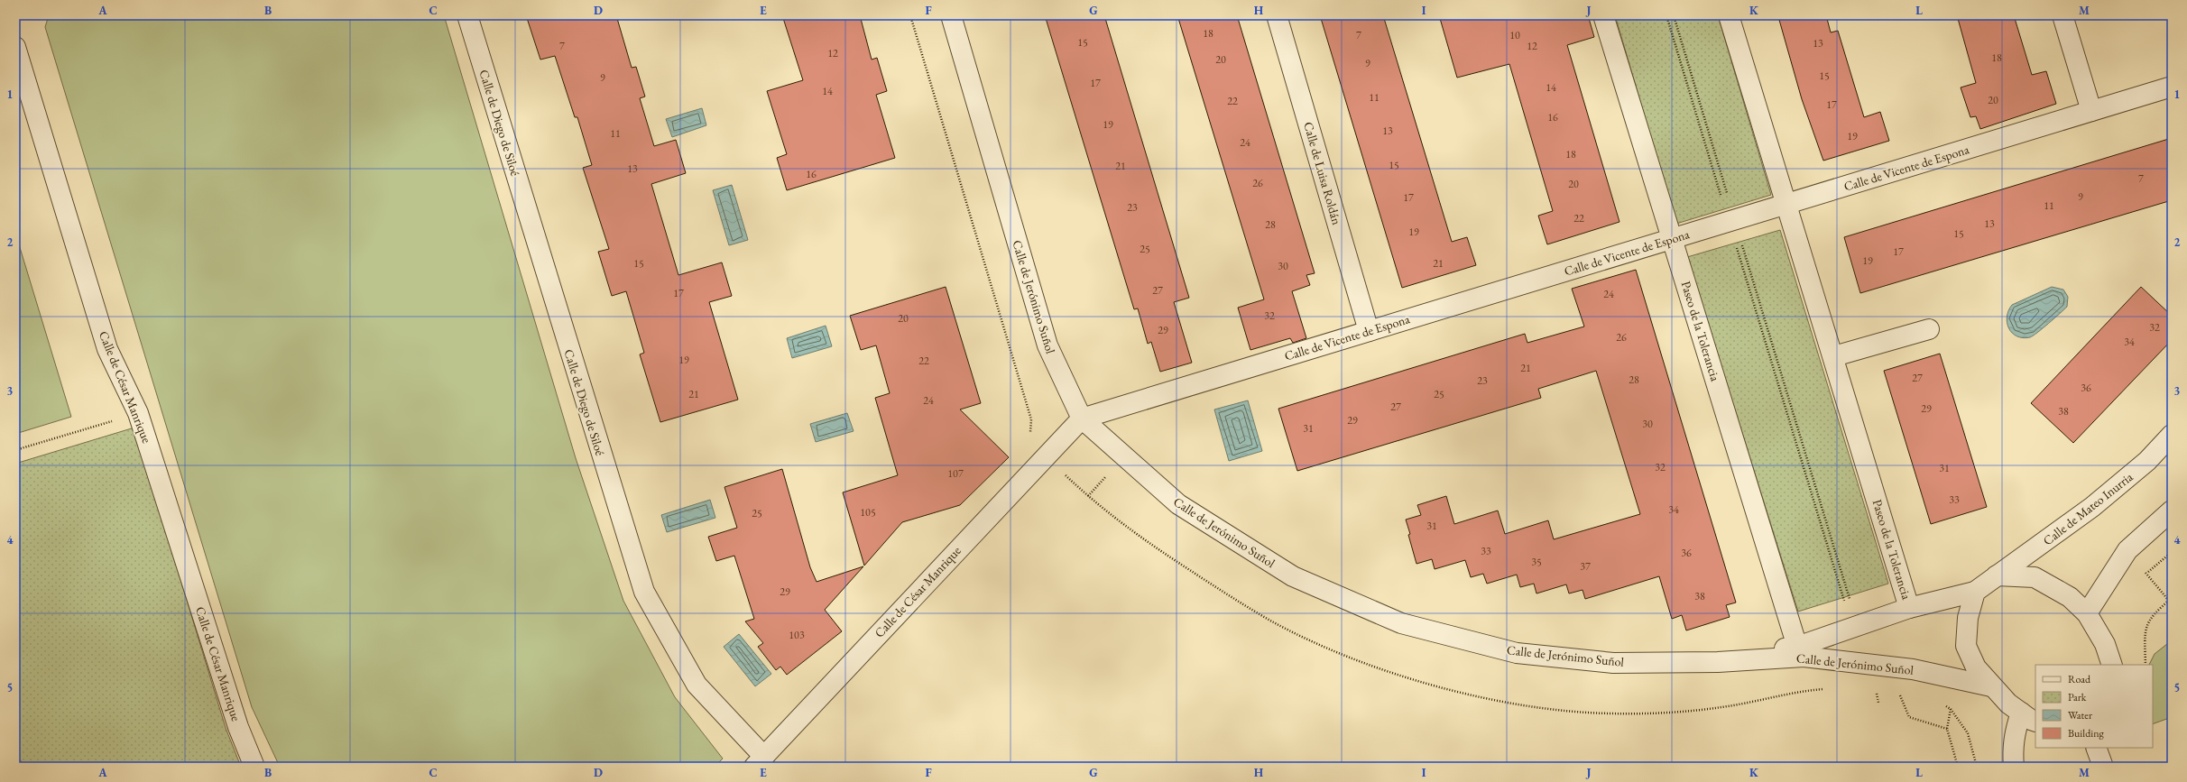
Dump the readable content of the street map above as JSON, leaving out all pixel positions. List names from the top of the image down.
{
  "streets": {
    "street": [
      "Calle de Diego de Siloé",
      "Calle de Vicente de Espona",
      "Calle de Luisa Roldán",
      "Calle de Jerónimo Suñol",
      "Paseo de la Tolerancia",
      "Calle de César Manrique",
      "Calle de Mateo Inurria"
    ]
  },
  "crossings": [
    ["Calle de Diego de Siloé", "Calle de César Manrique"],
    ["Calle de Vicente de Espona", "Calle de Luisa Roldán"],
    ["Calle de Vicente de Espona", "Calle de Jerónimo Suñol"],
    ["Calle de Vicente de Espona", "Paseo de la Tolerancia"],
    ["Calle de Vicente de Espona", "Calle de César Manrique"],
    ["Calle de Jerónimo Suñol", "Paseo de la Tolerancia"],
    ["Calle de Jerónimo Suñol", "Calle de César Manrique"],
    ["Calle de Jerónimo Suñol", "Calle de Mateo Inurria"]
  ],
  "house_numbers": [
    "18",
    "7",
    "10",
    "15",
    "13",
    "7",
    "12",
    "12",
    "18",
    "20",
    "9",
    "15",
    "9",
    "17",
    "14",
    "14",
    "11",
    "20",
    "22",
    "17",
    "16",
    "19",
    "13",
    "11",
    "19",
    "24",
    "18",
    "15",
    "21",
    "13",
    "16",
    "7",
    "26",
    "20",
    "9",
    "17",
    "11",
    "23",
    "22",
    "13",
    "28",
    "19",
    "15",
    "25",
    "17",
    "19",
    "15",
    "21",
    "30",
    "27",
    "17",
    "24",
    "32",
    "20",
    "32",
    "29",
    "26",
    "34",
    "19",
    "22",
    "21",
    "27",
    "28",
    "23",
    "36",
    "21",
    "25",
    "24",
    "27",
    "29",
    "38",
    "29",
    "30",
    "31",
    "32",
    "31",
    "107",
    "33",
    "34",
    "105",
    "25",
    "31",
    "33",
    "36",
    "35",
    "37",
    "29",
    "38",
    "103"
  ],
  "legend": [
    "Road",
    "Park",
    "Water",
    "Building"
  ],
  "grid": {
    "columns": [
      "A",
      "B",
      "C",
      "D",
      "E",
      "F",
      "G",
      "H",
      "I",
      "J",
      "K",
      "L",
      "M"
    ],
    "rows": [
      "1",
      "2",
      "3",
      "4",
      "5"
    ]
  }
}
